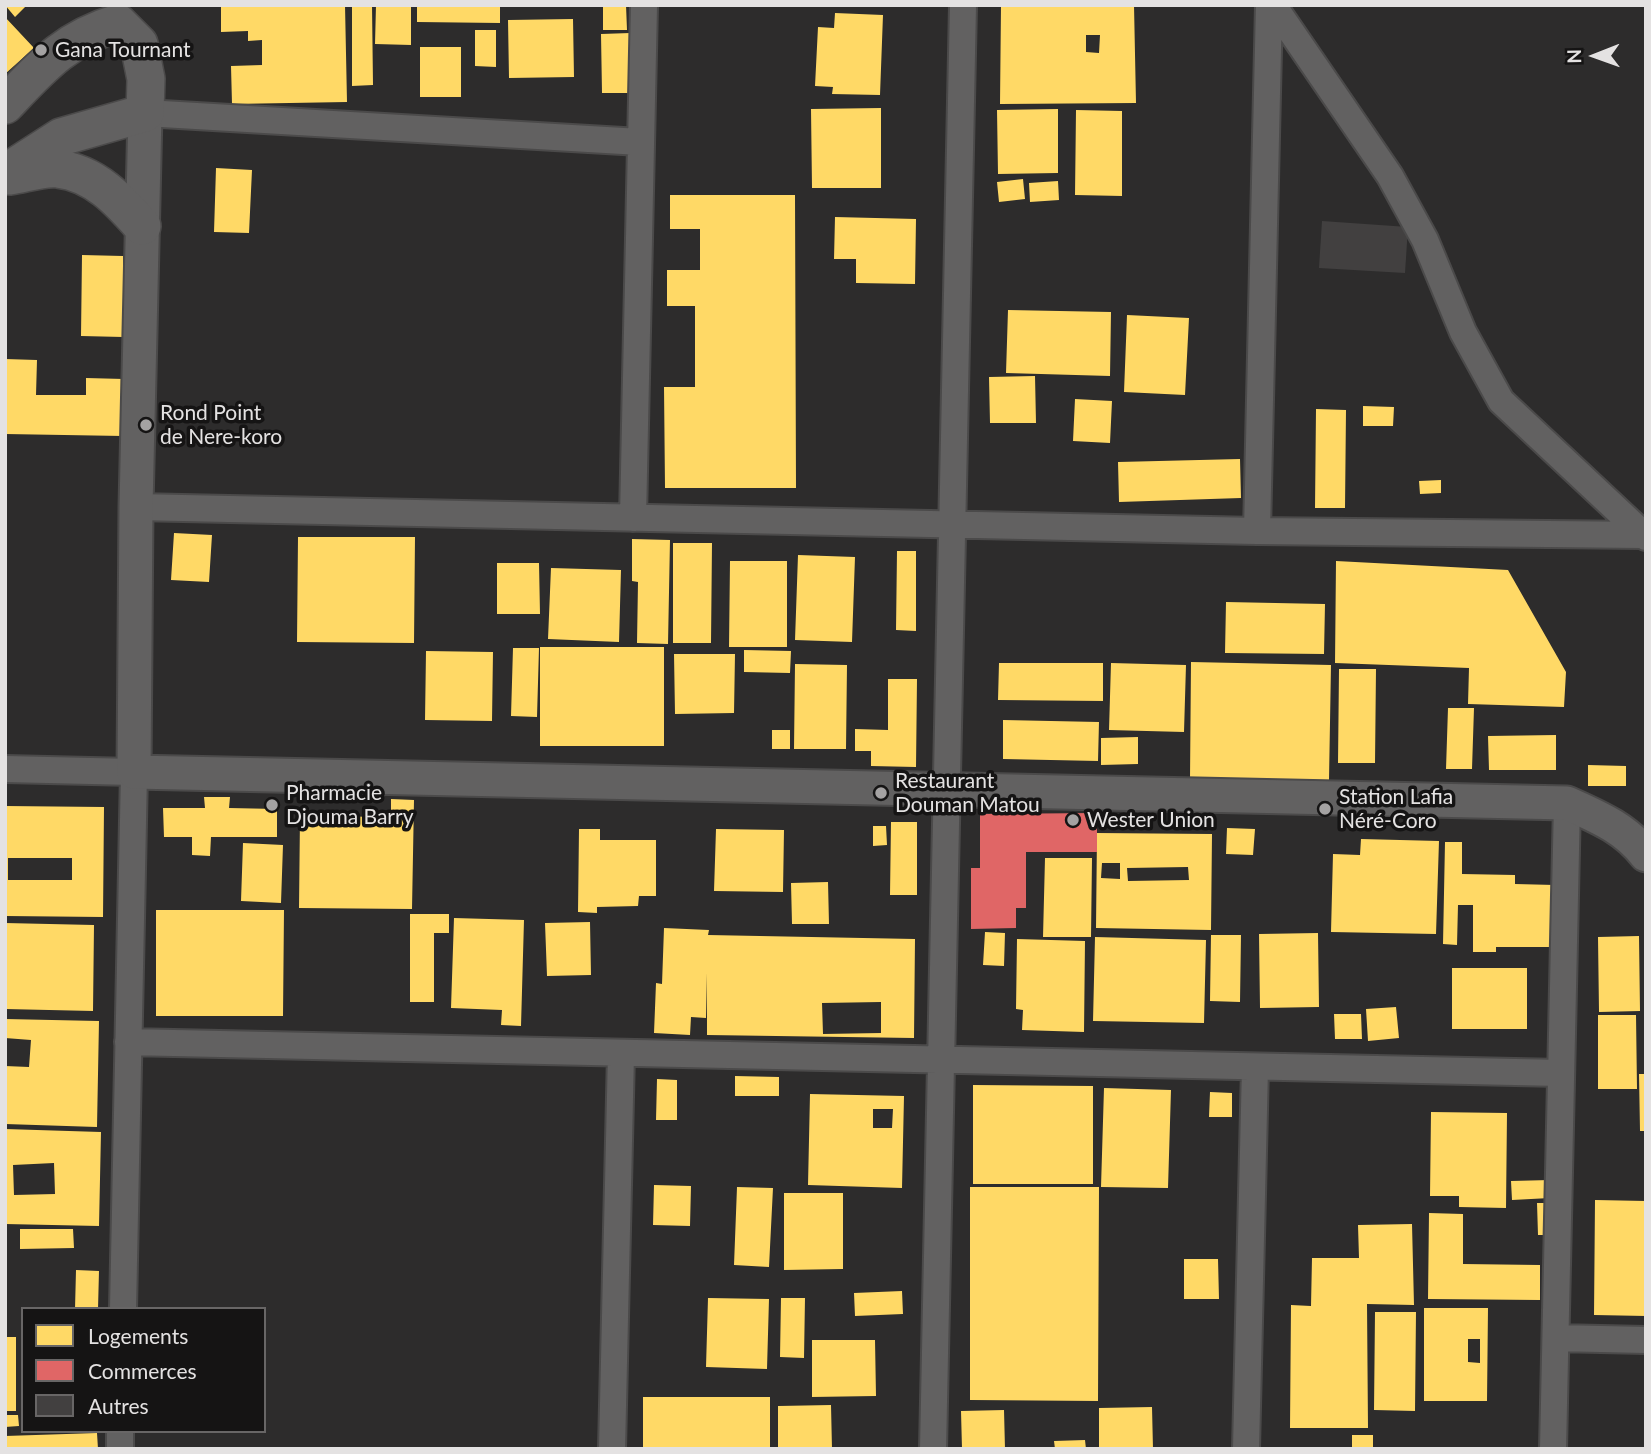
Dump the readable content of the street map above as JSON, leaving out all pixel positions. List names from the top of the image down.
{
  "places": [
    "Gana Tournant",
    "Rond Point de Nere-koro",
    "Restaurant Douman Matou",
    "Pharmacie Djouma Barry",
    "Station Lafia Néré-Coro",
    "Wester Union"
  ],
  "legend": ["Logements", "Commerces", "Autres"],
  "north": "left"
}
